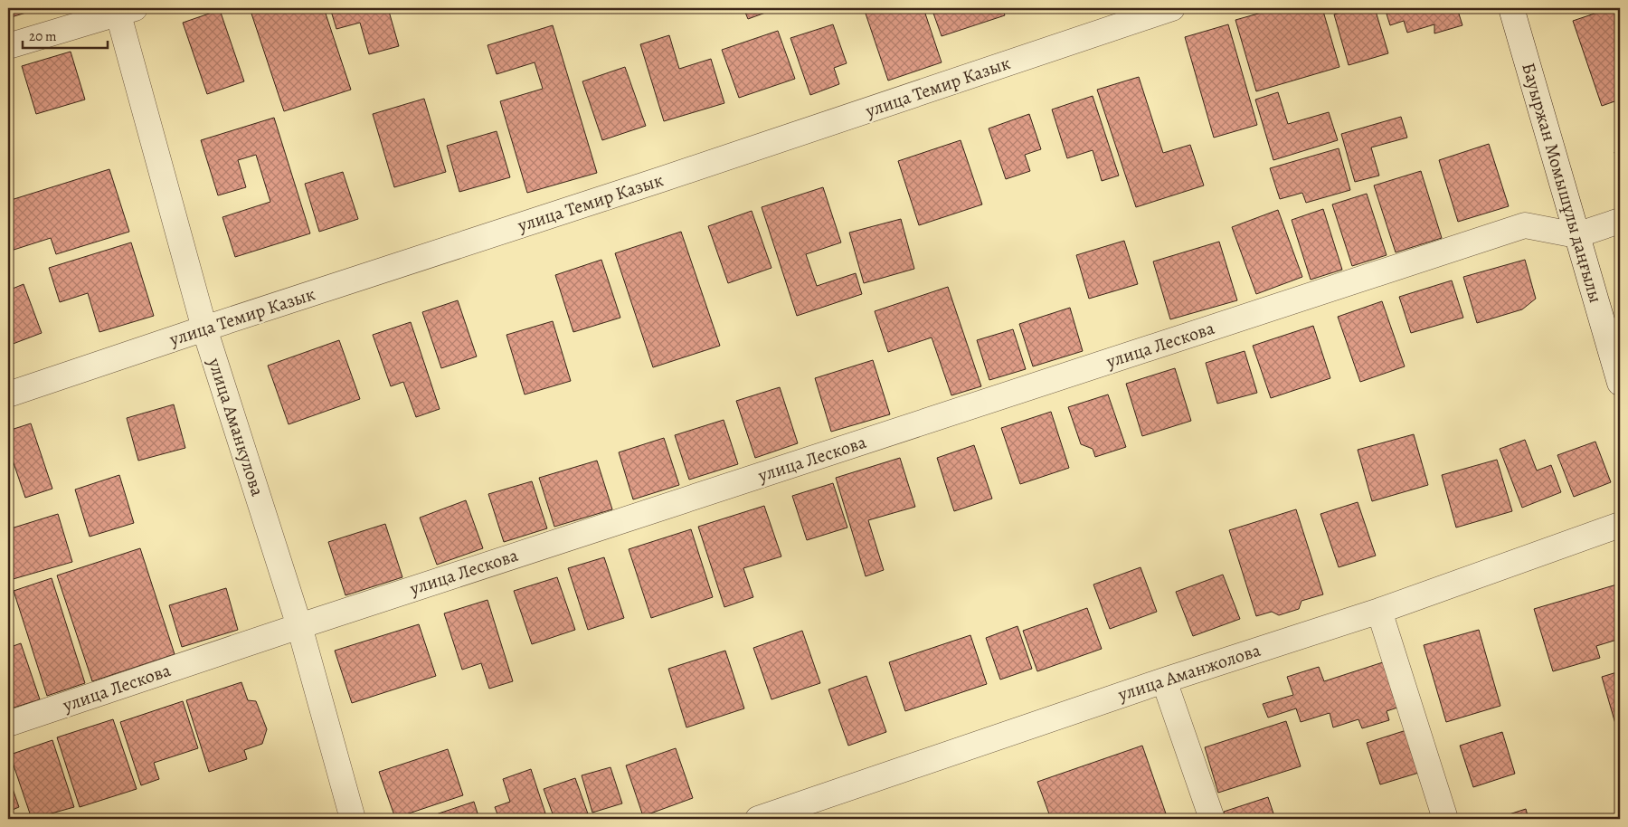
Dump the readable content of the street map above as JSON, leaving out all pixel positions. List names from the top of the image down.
{
  "streets": {
    "street": [
      "улица Темир Казык",
      "Бауыржан Момышұлы даңғылы",
      "улица Лескова",
      "улица Аманкулова",
      "улица Аманжолова"
    ]
  },
  "crossings": [
    ["улица Темир Казык", "улица Аманкулова"],
    ["Бауыржан Момышұлы даңғылы", "улица Лескова"],
    ["улица Лескова", "улица Аманкулова"]
  ],
  "scale_bar": "20 m"
}
